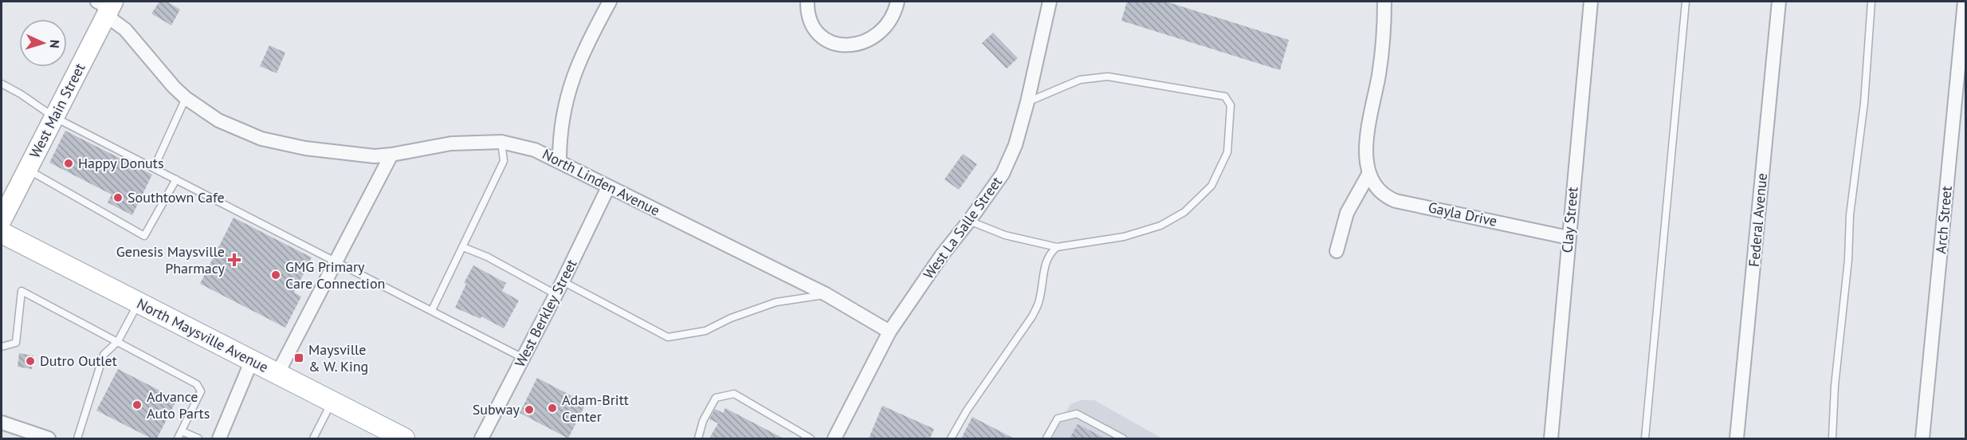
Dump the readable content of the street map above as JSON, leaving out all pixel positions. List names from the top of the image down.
{
  "streets": {
    "main road": ["North Maysville Avenue"],
    "street": [
      "West Main Street",
      "North Linden Avenue",
      "Gayla Drive",
      "Clay Street",
      "Federal Avenue",
      "Arch Street",
      "West La Salle Street",
      "West Berkley Street"
    ]
  },
  "crossings": [
    ["West Main Street", "North Linden Avenue"],
    ["North Linden Avenue", "West La Salle Street"],
    ["North Linden Avenue", "West Berkley Street"],
    ["Gayla Drive", "Clay Street"]
  ],
  "places": {
    "other": [
      "Happy Donuts",
      "Southtown Cafe",
      "GMG Primary Care Connection",
      "Dutro Outlet",
      "Advance Auto Parts",
      "Adam-Britt Center",
      "Subway"
    ],
    "health": ["Genesis Maysville Pharmacy"],
    "transit": ["Maysville & W. King"]
  },
  "north": "right"
}
